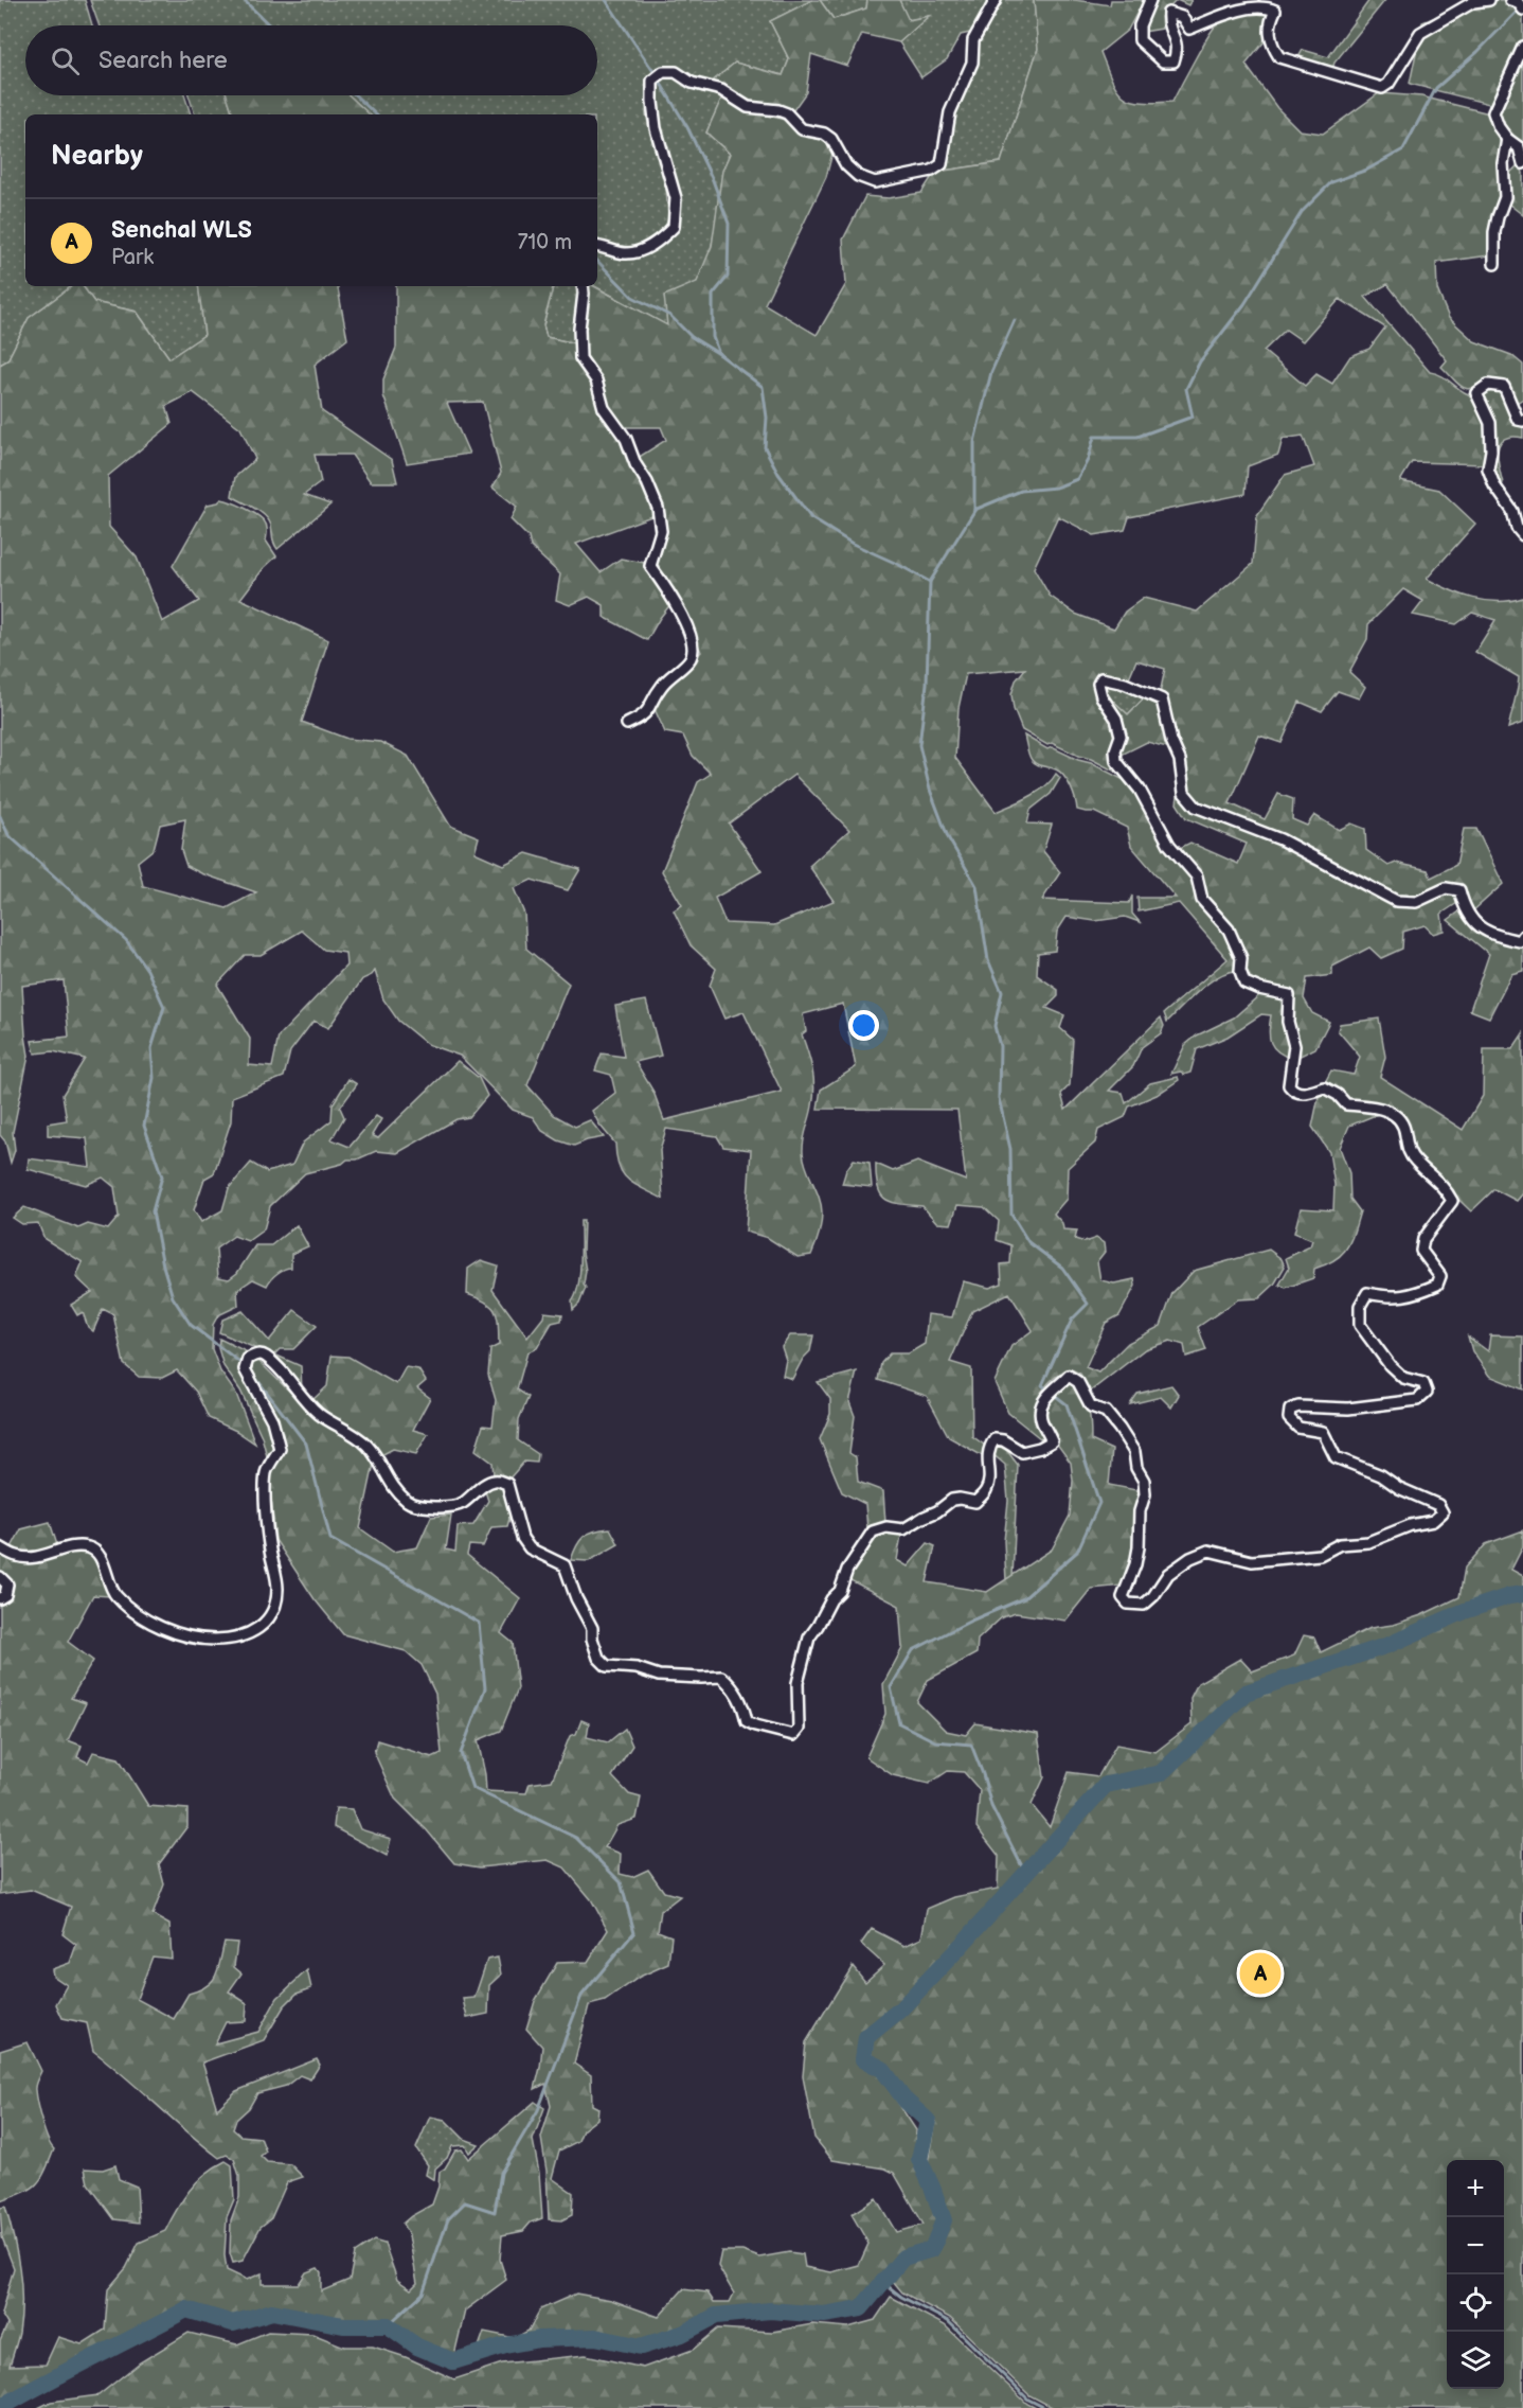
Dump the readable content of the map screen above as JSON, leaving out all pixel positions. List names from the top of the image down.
{
  "page": {
    "search": "Search here",
    "heading": "Nearby",
    "list": [
      {
        "mark": "A",
        "name": "Senchal WLS",
        "note": "Park",
        "value": "710 m"
      }
    ],
    "pins": "A",
    "map_buttons": ["+", "−"]
  }
}
